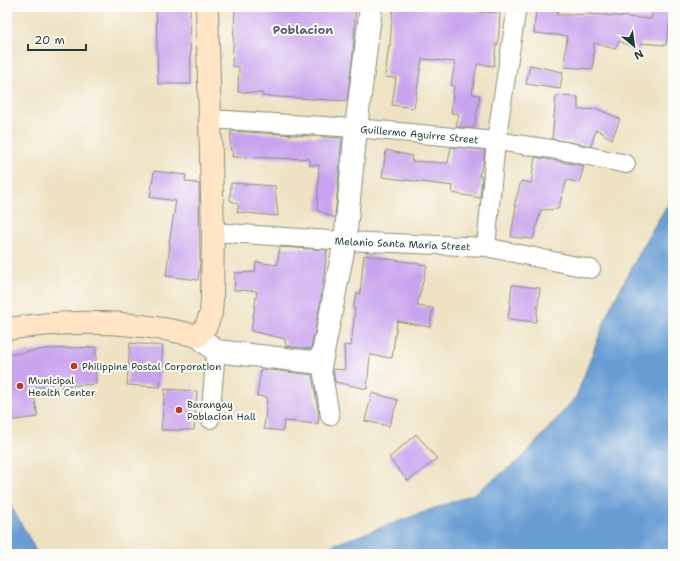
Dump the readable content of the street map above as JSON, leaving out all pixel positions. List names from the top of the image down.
{
  "streets": {
    "street": ["Guillermo Aguirre Street", "Melanio Santa Maria Street"]
  },
  "districts": ["Poblacion"],
  "places": ["Philippine Postal Corporation", "Municipal Health Center", "Barangay Poblacion Hall"],
  "scale_bar": "20 m",
  "north": "bottom right"
}
